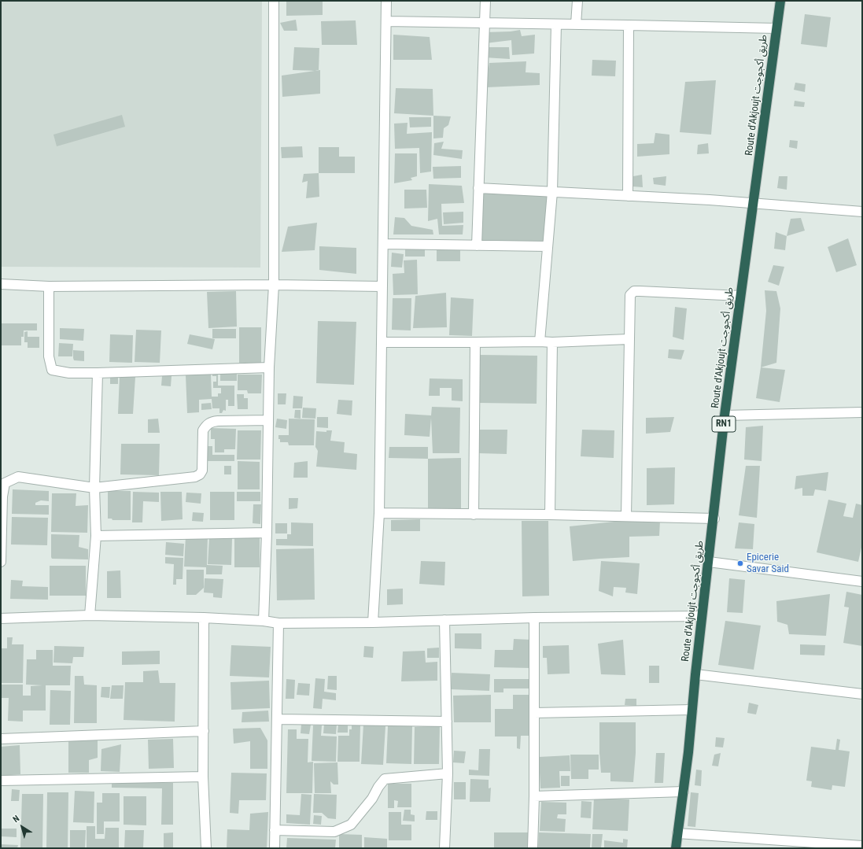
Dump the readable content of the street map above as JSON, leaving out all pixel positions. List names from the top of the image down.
{
  "streets": {
    "highway": ["Route d'Akjoujt طريق أكجوجت", "RN1"]
  },
  "places": ["Epicerie Savar Said"],
  "north": "top left"
}
